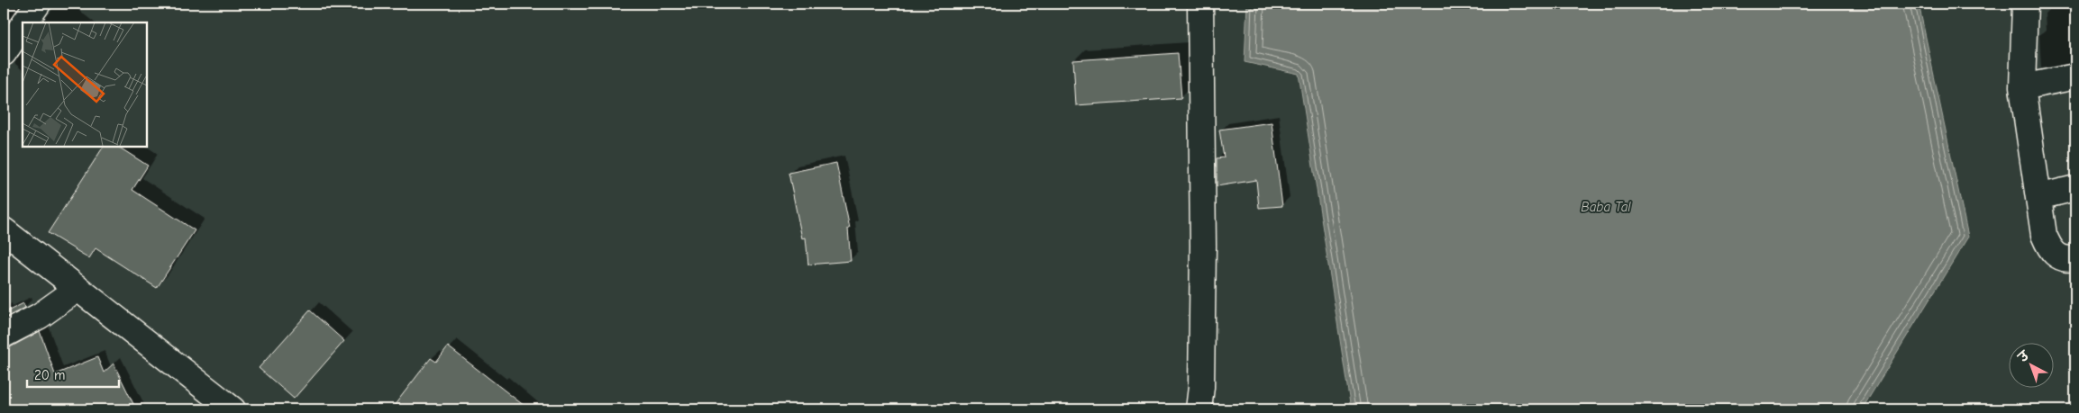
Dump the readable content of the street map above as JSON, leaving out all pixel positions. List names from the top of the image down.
{
  "water": ["Baba Tal"],
  "scale_bar": "20 m",
  "north": "top left"
}
